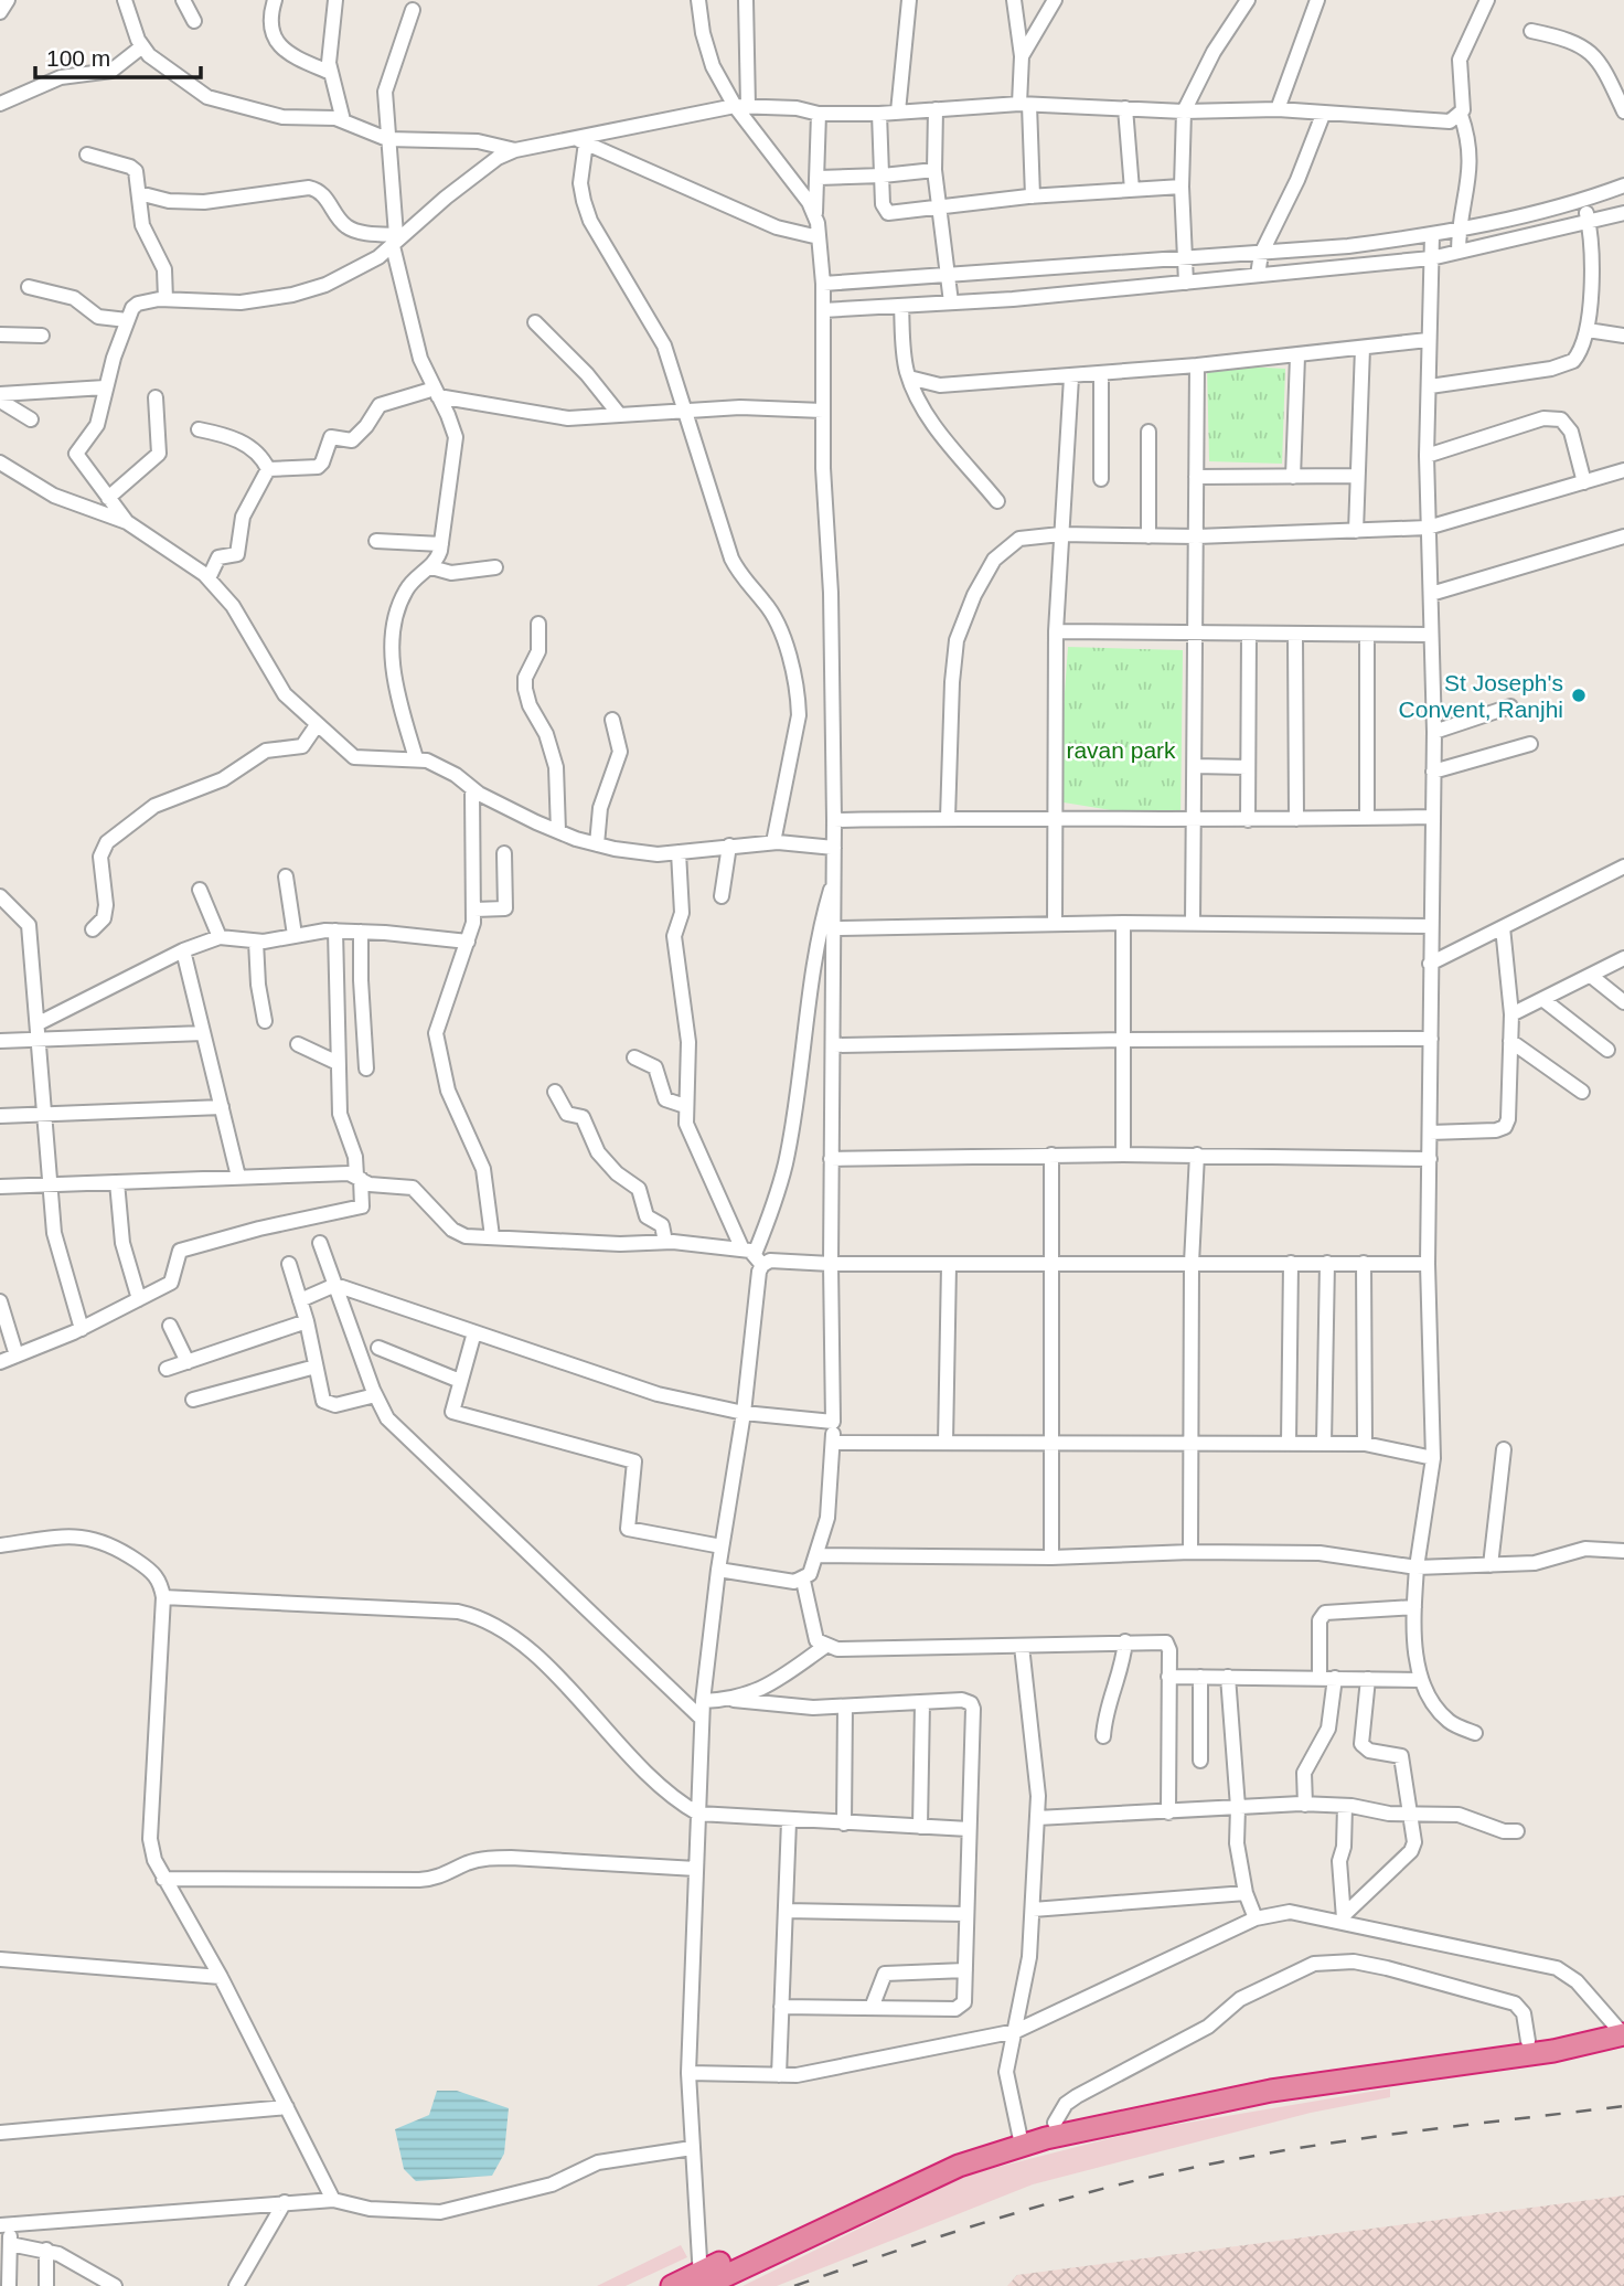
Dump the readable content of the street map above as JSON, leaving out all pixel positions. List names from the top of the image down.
{
  "parks": ["ravan park"],
  "places": ["St Joseph's Convent, Ranjhi"],
  "scale_bar": "100 m"
}
